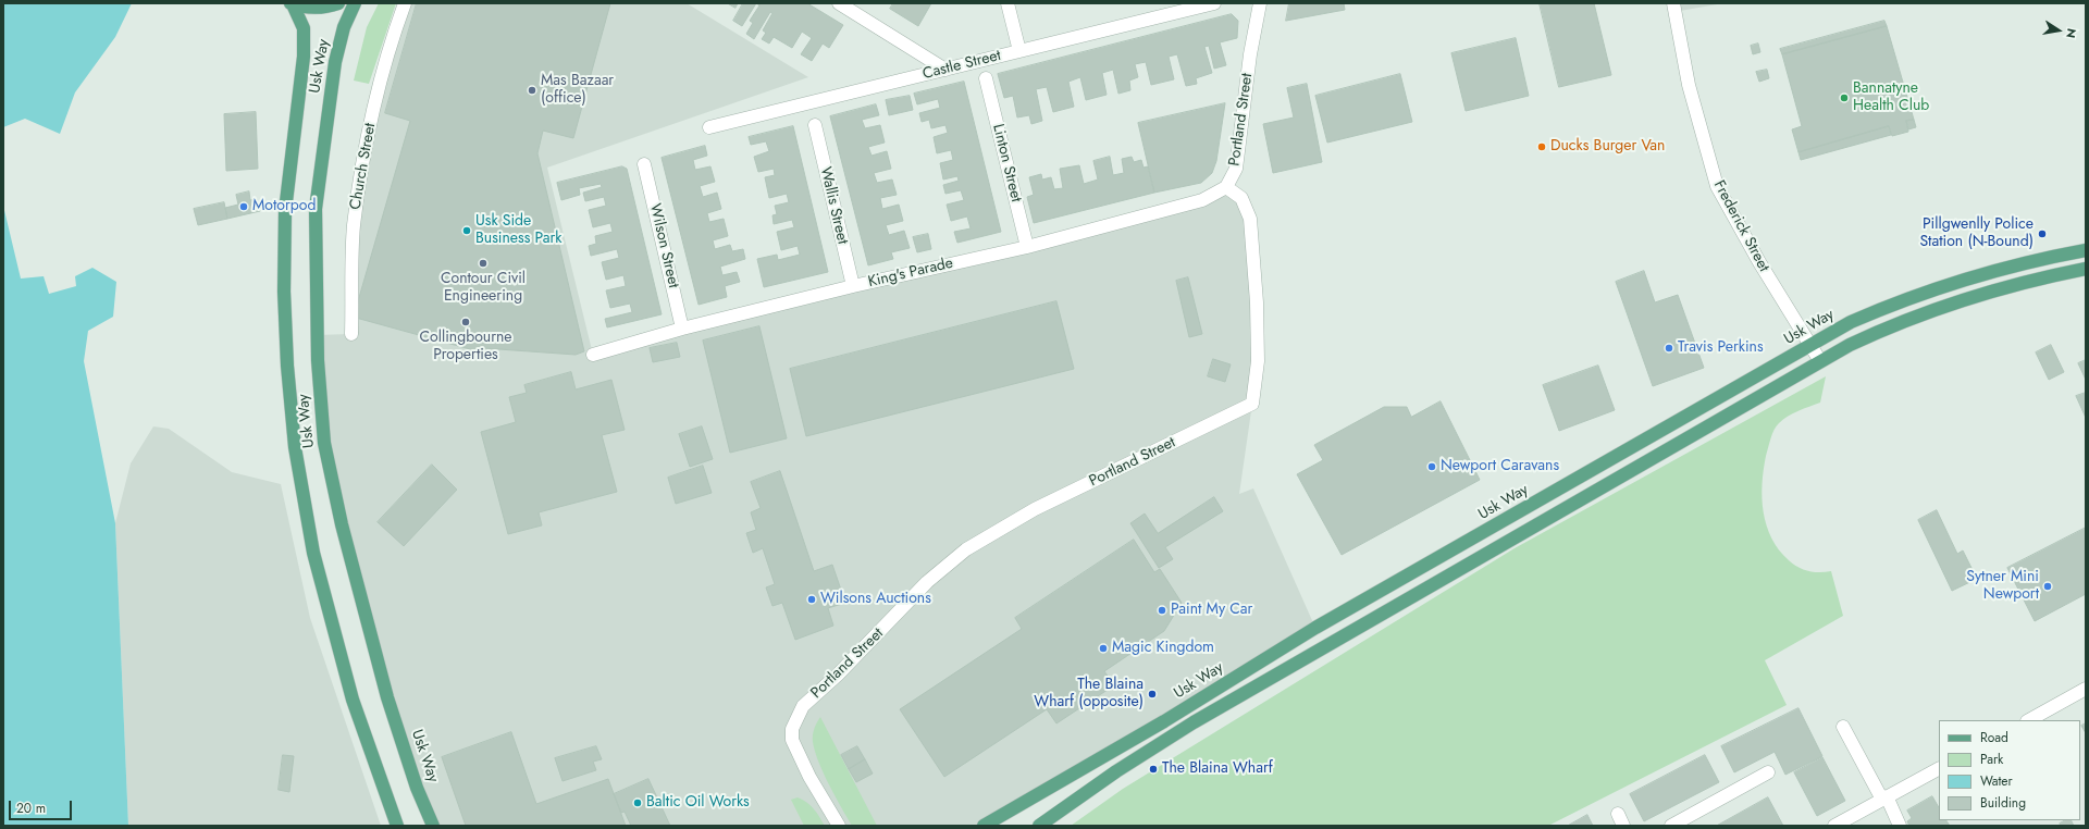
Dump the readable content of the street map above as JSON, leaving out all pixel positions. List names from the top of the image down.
{
  "streets": {
    "main road": ["Usk Way"],
    "street": [
      "Castle Street",
      "Portland Street",
      "Linton Street",
      "Church Street",
      "Wallis Street",
      "Frederick Street",
      "Wilson Street",
      "King's Parade"
    ]
  },
  "crossings": [
    ["Usk Way", "Frederick Street"],
    ["Portland Street", "King's Parade"],
    ["Linton Street", "King's Parade"],
    ["Wallis Street", "King's Parade"],
    ["Wilson Street", "King's Parade"]
  ],
  "places": [
    "Mas Bazaar (office)",
    "Bannatyne Health Club",
    "Ducks Burger Van",
    "Motorpod",
    "Usk Side Business Park",
    "Pillgwenlly Police Station (N-Bound)",
    "Contour Civil Engineering",
    "Collingbourne Properties",
    "Travis Perkins",
    "Newport Caravans",
    "Sytner Mini Newport",
    "Wilsons Auctions",
    "Paint My Car",
    "Magic Kingdom",
    "The Blaina Wharf (opposite)",
    "The Blaina Wharf",
    "Baltic Oil Works"
  ],
  "legend": [
    "Road",
    "Park",
    "Water",
    "Building"
  ],
  "scale_bar": "20 m",
  "north": "right"
}
